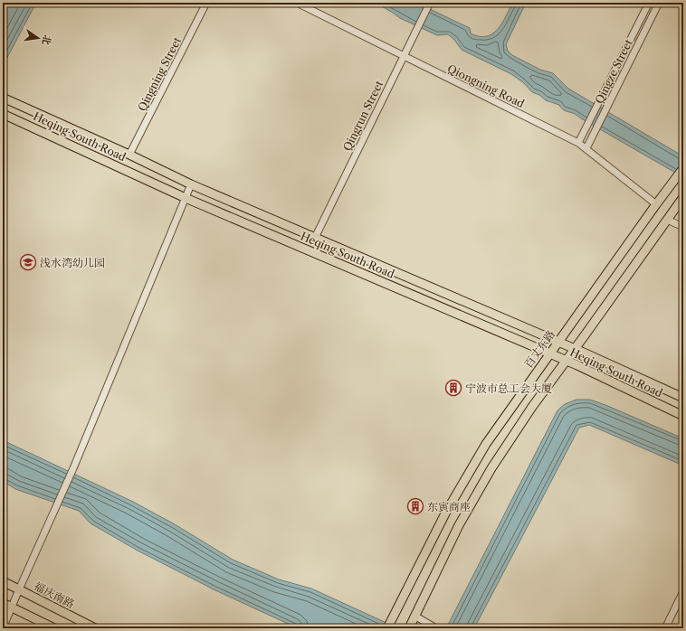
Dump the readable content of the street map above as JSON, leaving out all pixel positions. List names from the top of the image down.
{
  "streets": {
    "main road": ["Heqing South Road", "百丈东路", "福庆南路"],
    "street": [
      "Qingze Street",
      "Qingning Street",
      "Qiongning Road",
      "Qingrun Street"
    ]
  },
  "crossings": [
    ["Qingze Street", "Qiongning Road"],
    ["Qingning Street", "Heqing South Road"],
    ["Qiongning Road", "Qingrun Street"],
    ["Qiongning Road", "百丈东路"],
    ["Qingrun Street", "Heqing South Road"],
    ["Heqing South Road", "百丈东路"]
  ],
  "places": {
    "school or university": ["浅水湾幼儿园"],
    "building": ["宁波市总工会大厦", "东寅商座"]
  },
  "north": "right"
}
